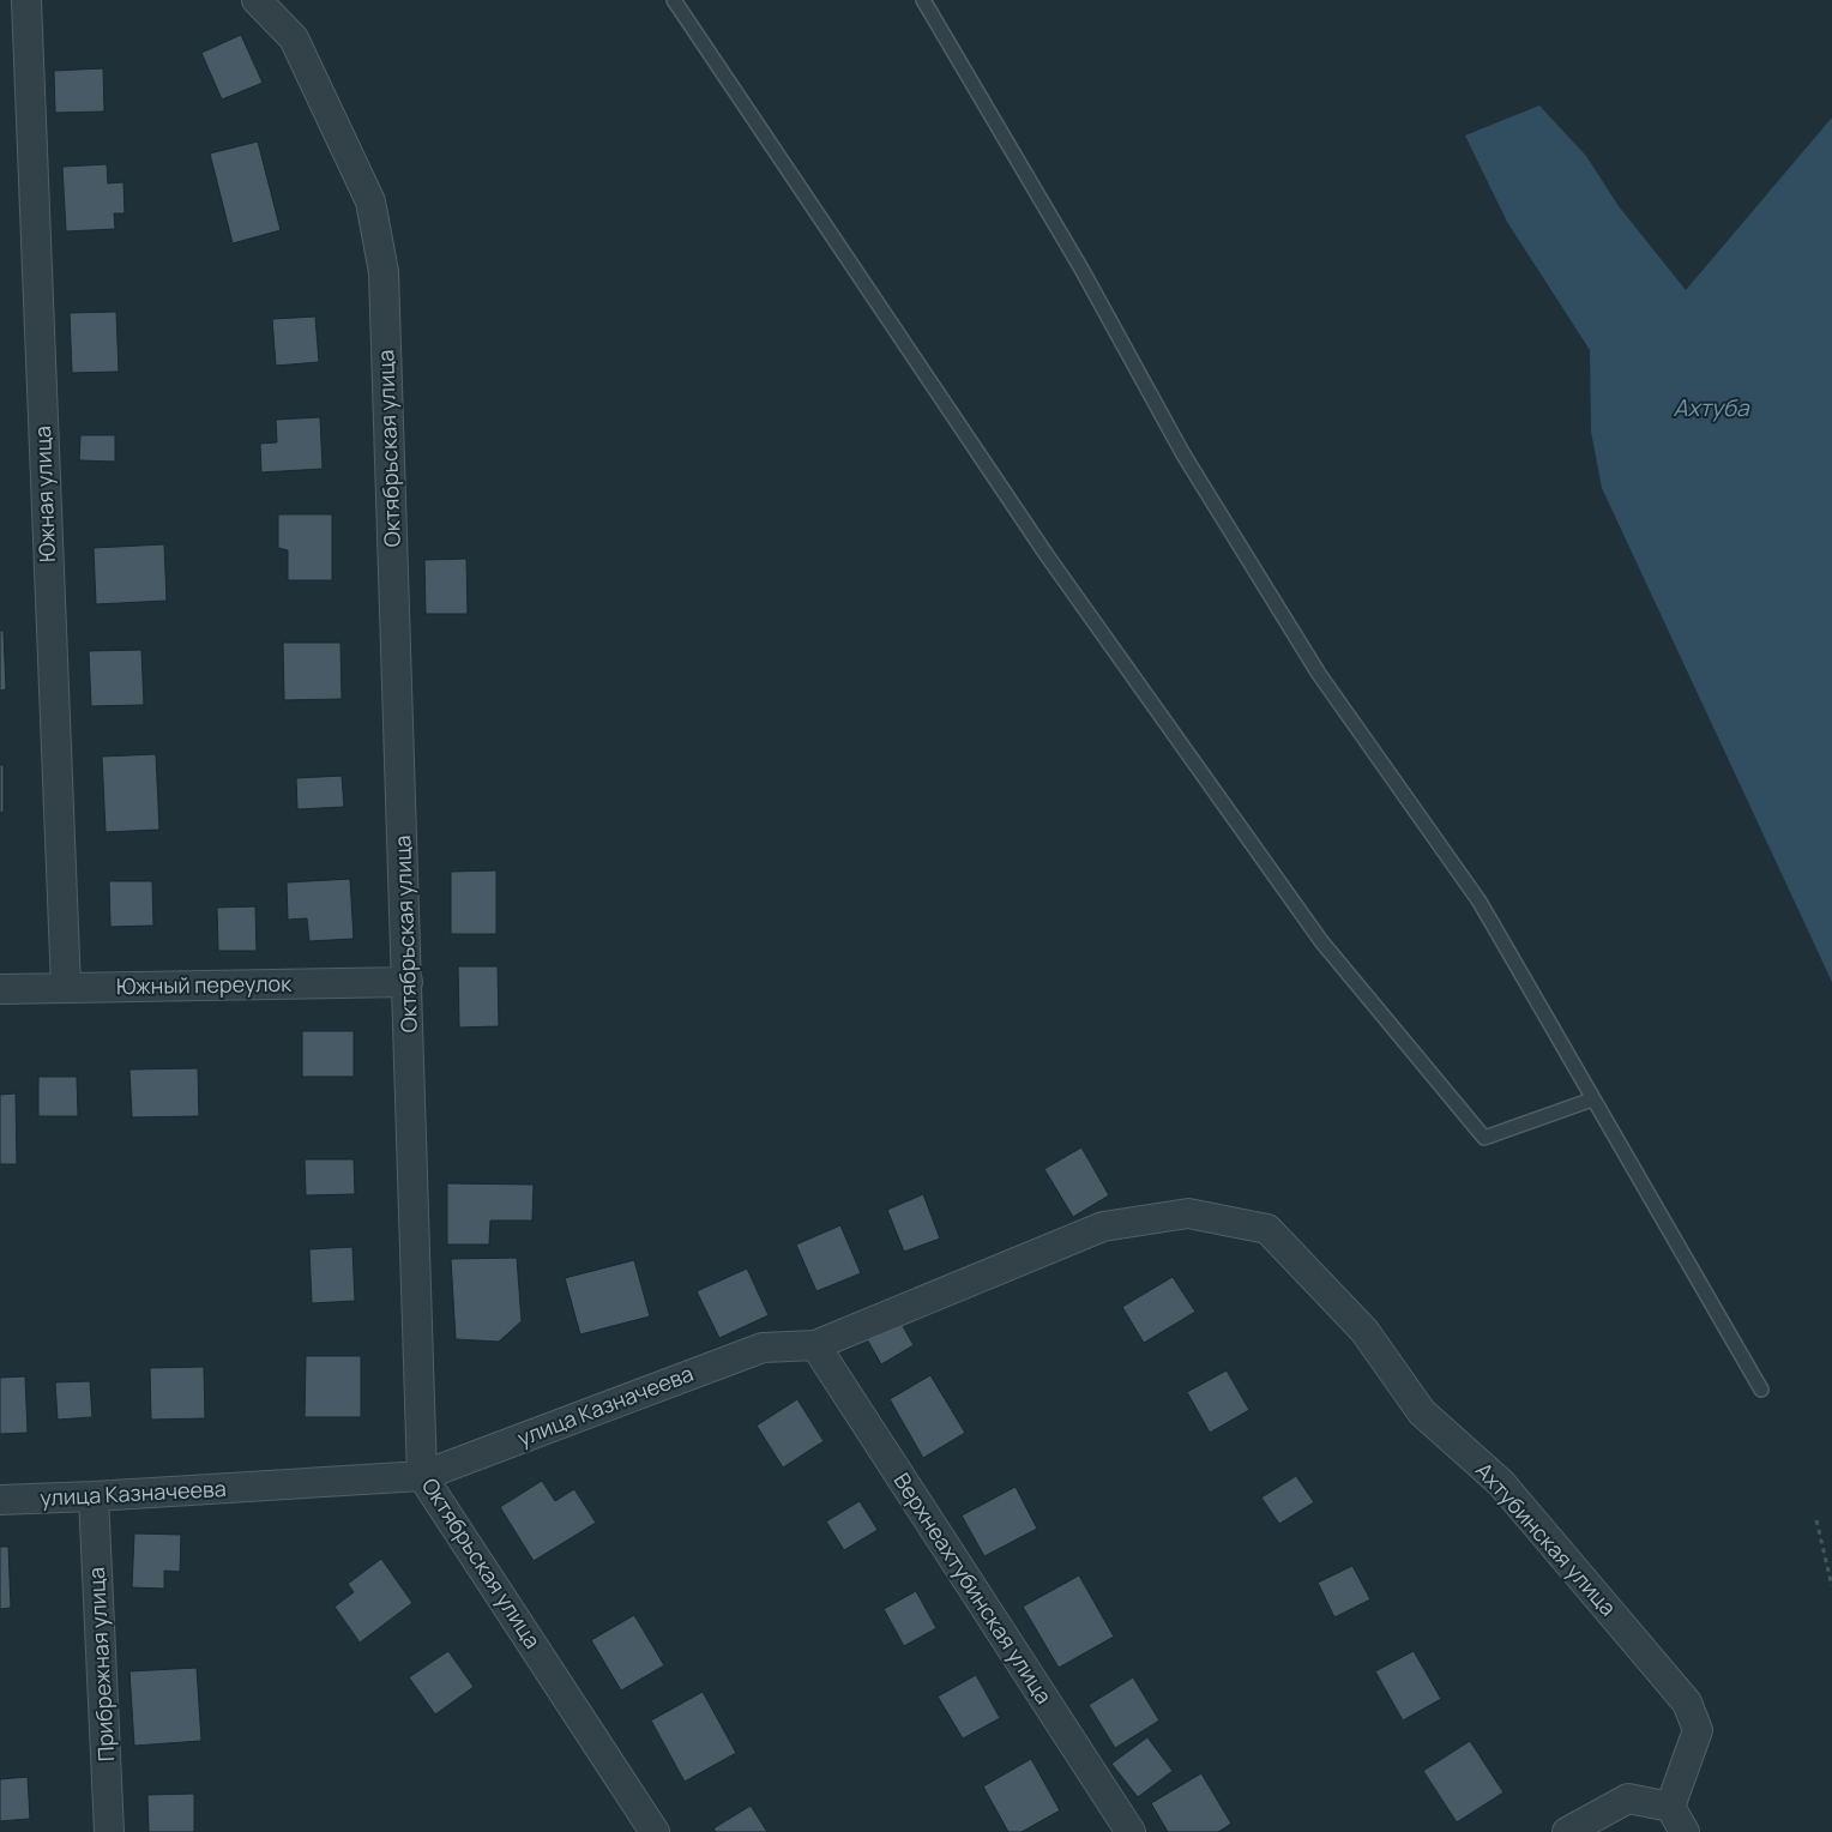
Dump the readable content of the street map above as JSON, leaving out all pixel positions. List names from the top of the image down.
{
  "streets": {
    "street": [
      "Октябрьская улица",
      "Южная улица",
      "Южный переулок",
      "улица Казначеева",
      "Ахтубинская улица",
      "Верхнеахтубинская улица",
      "Прибрежная улица"
    ]
  },
  "crossings": [
    ["Октябрьская улица", "Южный переулок"],
    ["Октябрьская улица", "улица Казначеева"],
    ["Южная улица", "Южный переулок"],
    ["улица Казначеева", "Ахтубинская улица"],
    ["улица Казначеева", "Верхнеахтубинская улица"],
    ["улица Казначеева", "Прибрежная улица"]
  ],
  "water": ["Ахтуба"]
}
